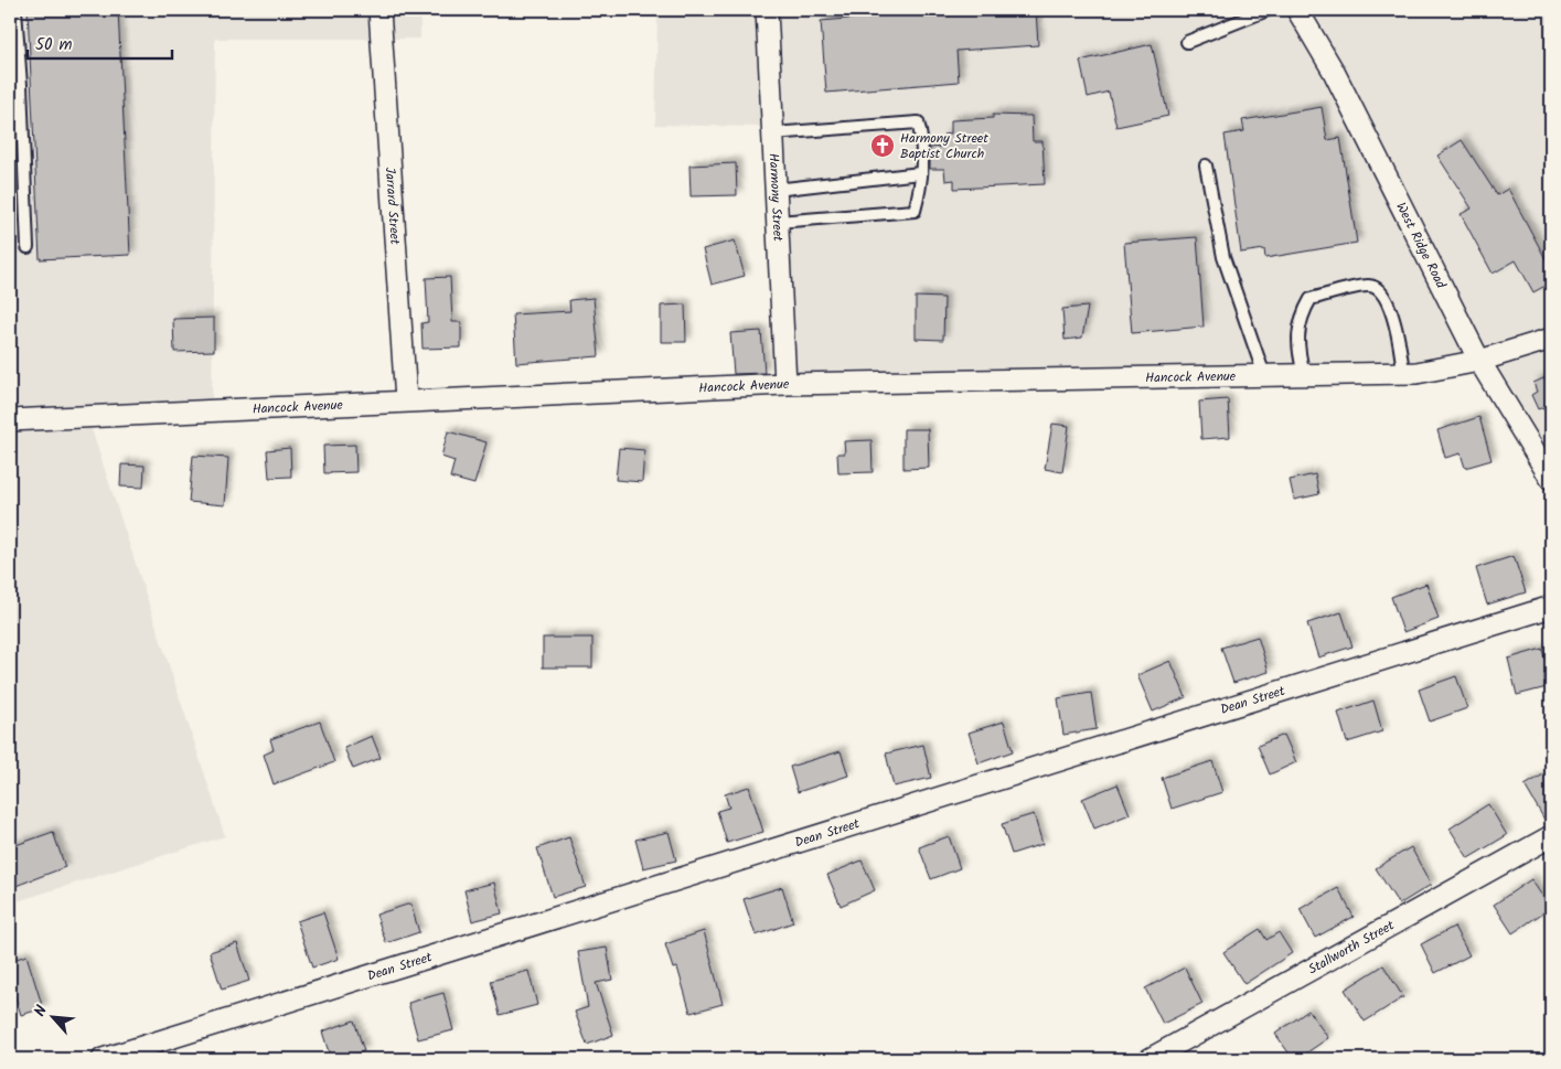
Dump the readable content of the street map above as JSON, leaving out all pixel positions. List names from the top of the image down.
{
  "streets": {
    "street": [
      "Harmony Street",
      "Jarrard Street",
      "West Ridge Road",
      "Hancock Avenue",
      "Dean Street",
      "Stallworth Street"
    ]
  },
  "crossings": [
    ["Harmony Street", "Hancock Avenue"],
    ["Jarrard Street", "Hancock Avenue"],
    ["West Ridge Road", "Hancock Avenue"]
  ],
  "places": {
    "church": ["Harmony Street Baptist Church"]
  },
  "scale_bar": "50 m",
  "north": "top left"
}
